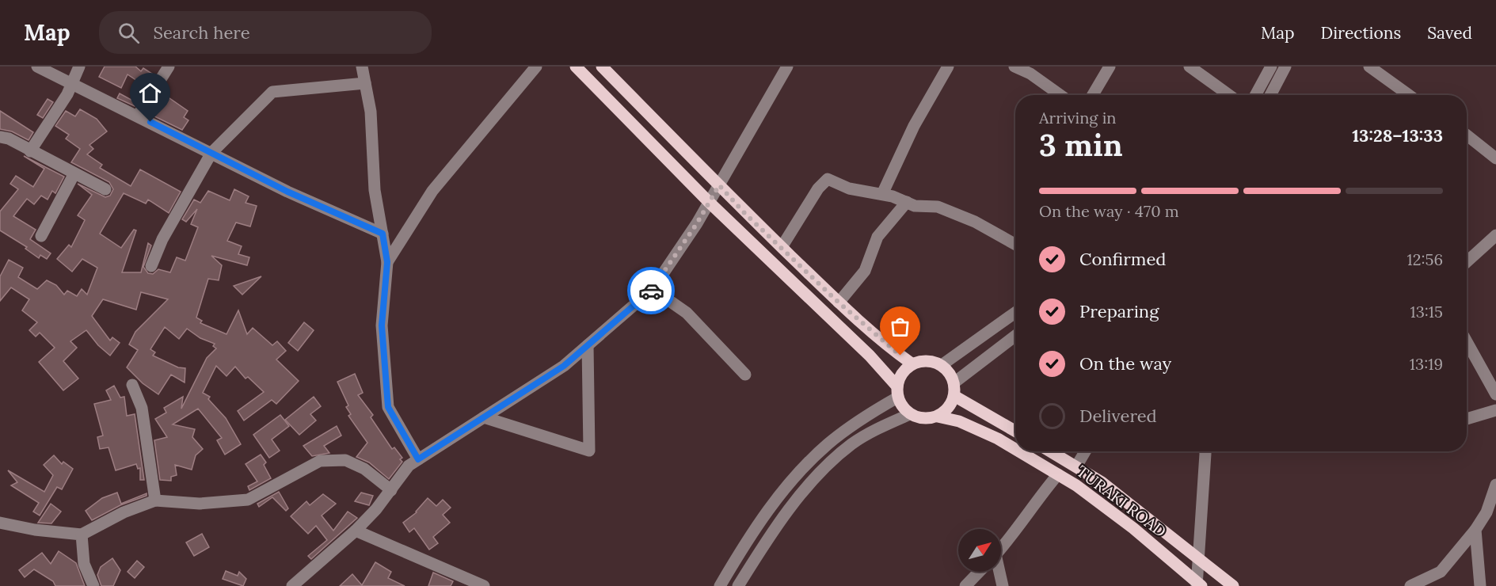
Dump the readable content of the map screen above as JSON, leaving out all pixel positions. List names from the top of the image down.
{
  "streets": {
    "main road": ["TURAKI ROAD"]
  },
  "north": "top right",
  "page": {
    "header": "Map",
    "search": "Search here",
    "nav": ["Map", "Directions", "Saved"],
    "heading": ["3 min", "Arriving in", "13:28–13:33"],
    "bar": "On the way · 470 m",
    "list": [
      ["Confirmed", "12:56"],
      ["Preparing", "13:15"],
      ["On the way", "13:19"],
      "Delivered"
    ]
  }
}
